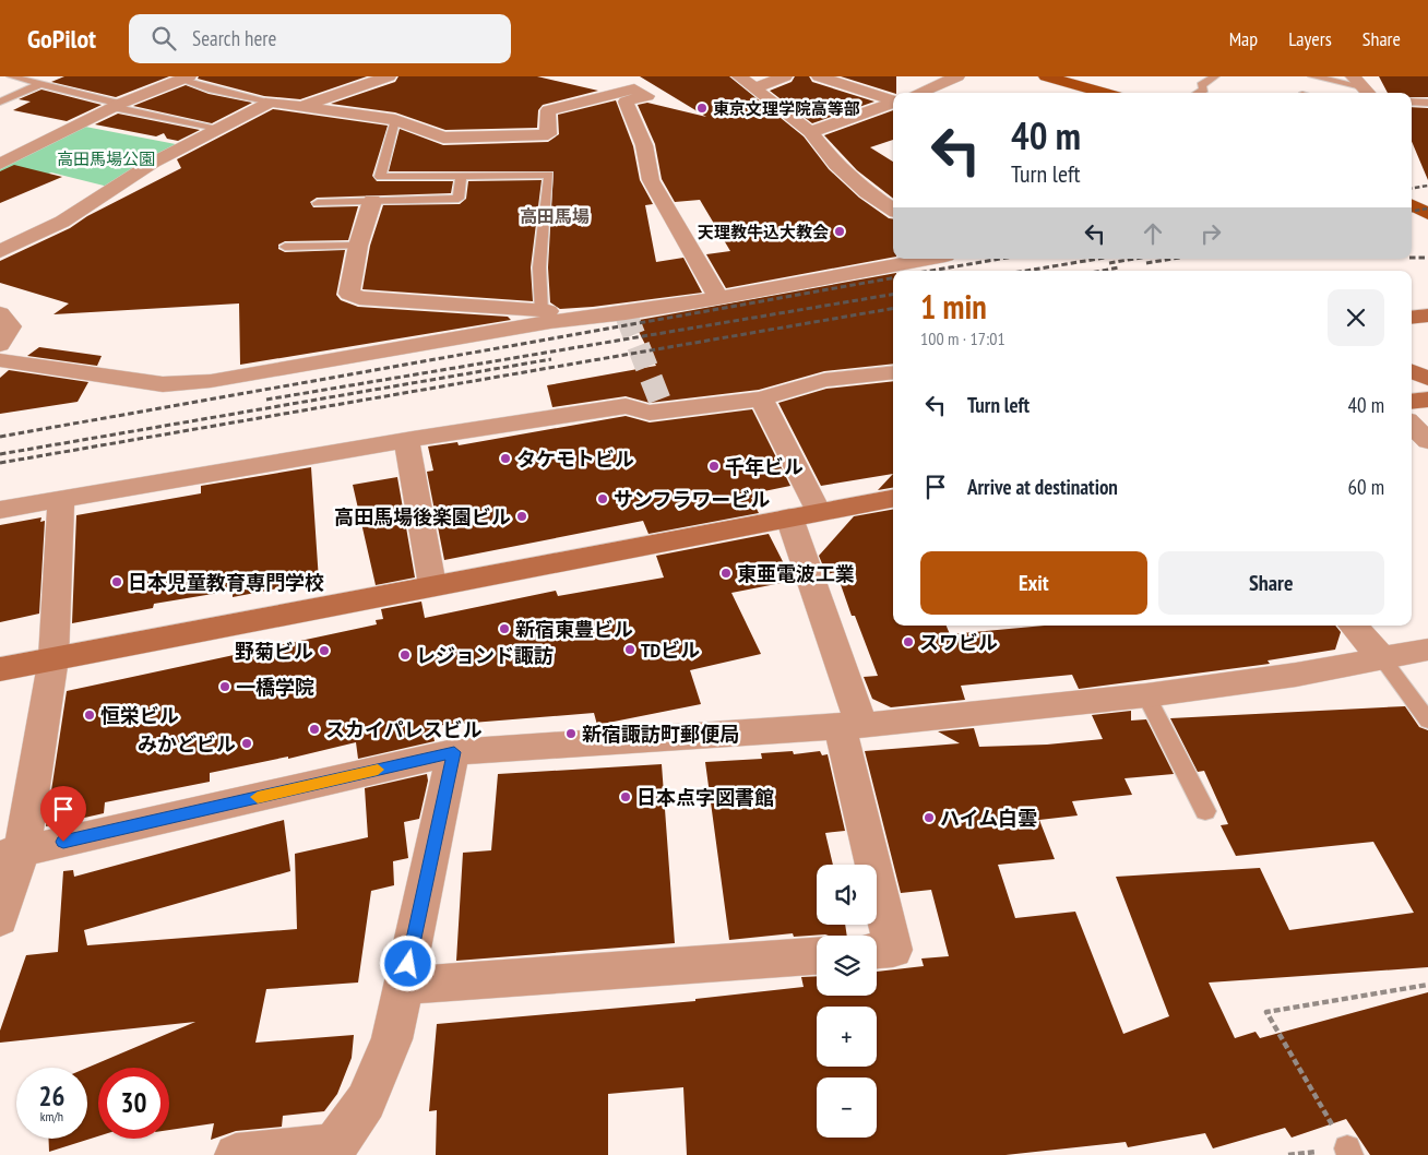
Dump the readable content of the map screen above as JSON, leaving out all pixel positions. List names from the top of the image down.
{
  "districts": ["高田馬場"],
  "parks": ["高田馬場公園"],
  "places": [
    "東京文理学院高等部",
    "天理教牛込大教会",
    "タケモトビル",
    "千年ビル",
    "サンフラワービル",
    "高田馬場後楽園ビル",
    "東亜電波工業",
    "日本児童教育専門学校",
    "新宿東豊ビル",
    "スワビル",
    "TDビル",
    "野菊ビル",
    "レジョンド諏訪",
    "一橋学院",
    "恒栄ビル",
    "スカイパレスビル",
    "新宿諏訪町郵便局",
    "みかどビル",
    "日本点字図書館",
    "ハイム白雲"
  ],
  "page": {
    "header": "GoPilot",
    "search": "Search here",
    "nav": ["Map", "Layers", "Share"],
    "turn": ["40 m", "Turn left"],
    "heading": ["1 min", "100 m · 17:01"],
    "list": [
      {
        "name": "Turn left",
        "value": "40 m"
      },
      {
        "name": "Arrive at destination",
        "value": "60 m"
      }
    ],
    "buttons": ["Exit", "Share"],
    "map_buttons": ["+", "−"],
    "speed": "26 km/h",
    "limit": "30"
  }
}
